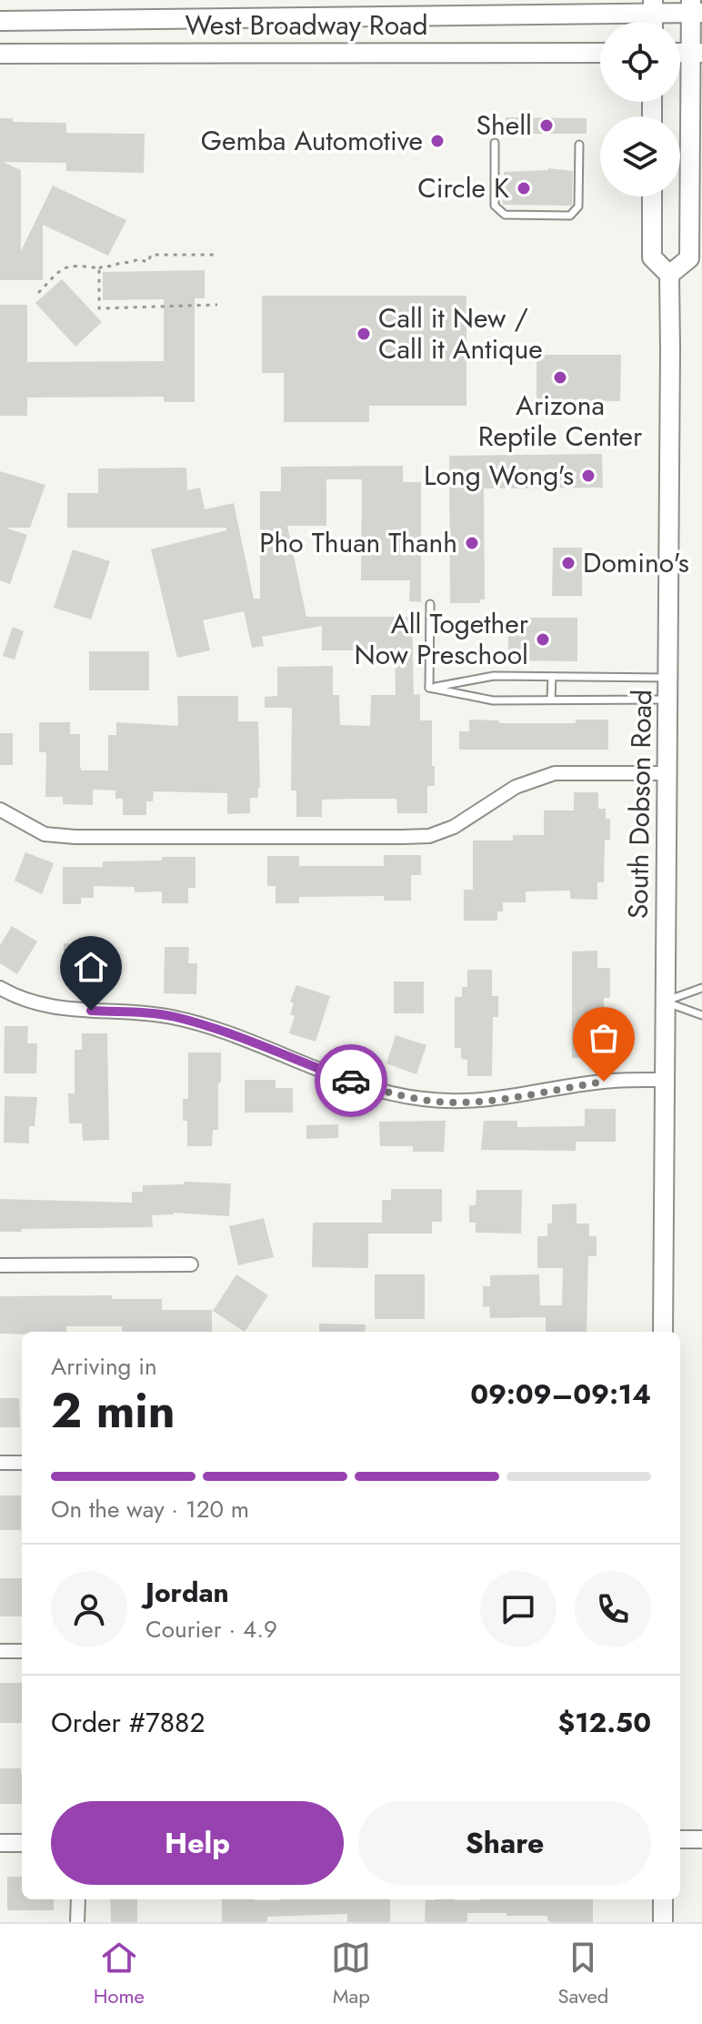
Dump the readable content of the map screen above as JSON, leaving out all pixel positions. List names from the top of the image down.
{
  "streets": {
    "main road": ["West Broadway Road", "South Dobson Road"]
  },
  "places": [
    "Shell",
    "Gemba Automotive",
    "Circle K",
    "Call it New / Call it Antique",
    "Arizona Reptile Center",
    "Long Wong's",
    "Pho Thuan Thanh",
    "Domino's",
    "All Together Now Preschool"
  ],
  "page": {
    "heading": ["2 min", "Arriving in", "09:09–09:14"],
    "panel": [
      "Jordan",
      "Courier · 4.9",
      "Order #7882",
      "$12.50"
    ],
    "bar": "On the way · 120 m",
    "buttons": ["Help", "Share"],
    "tabs": ["Home", "Map", "Saved"]
  }
}
